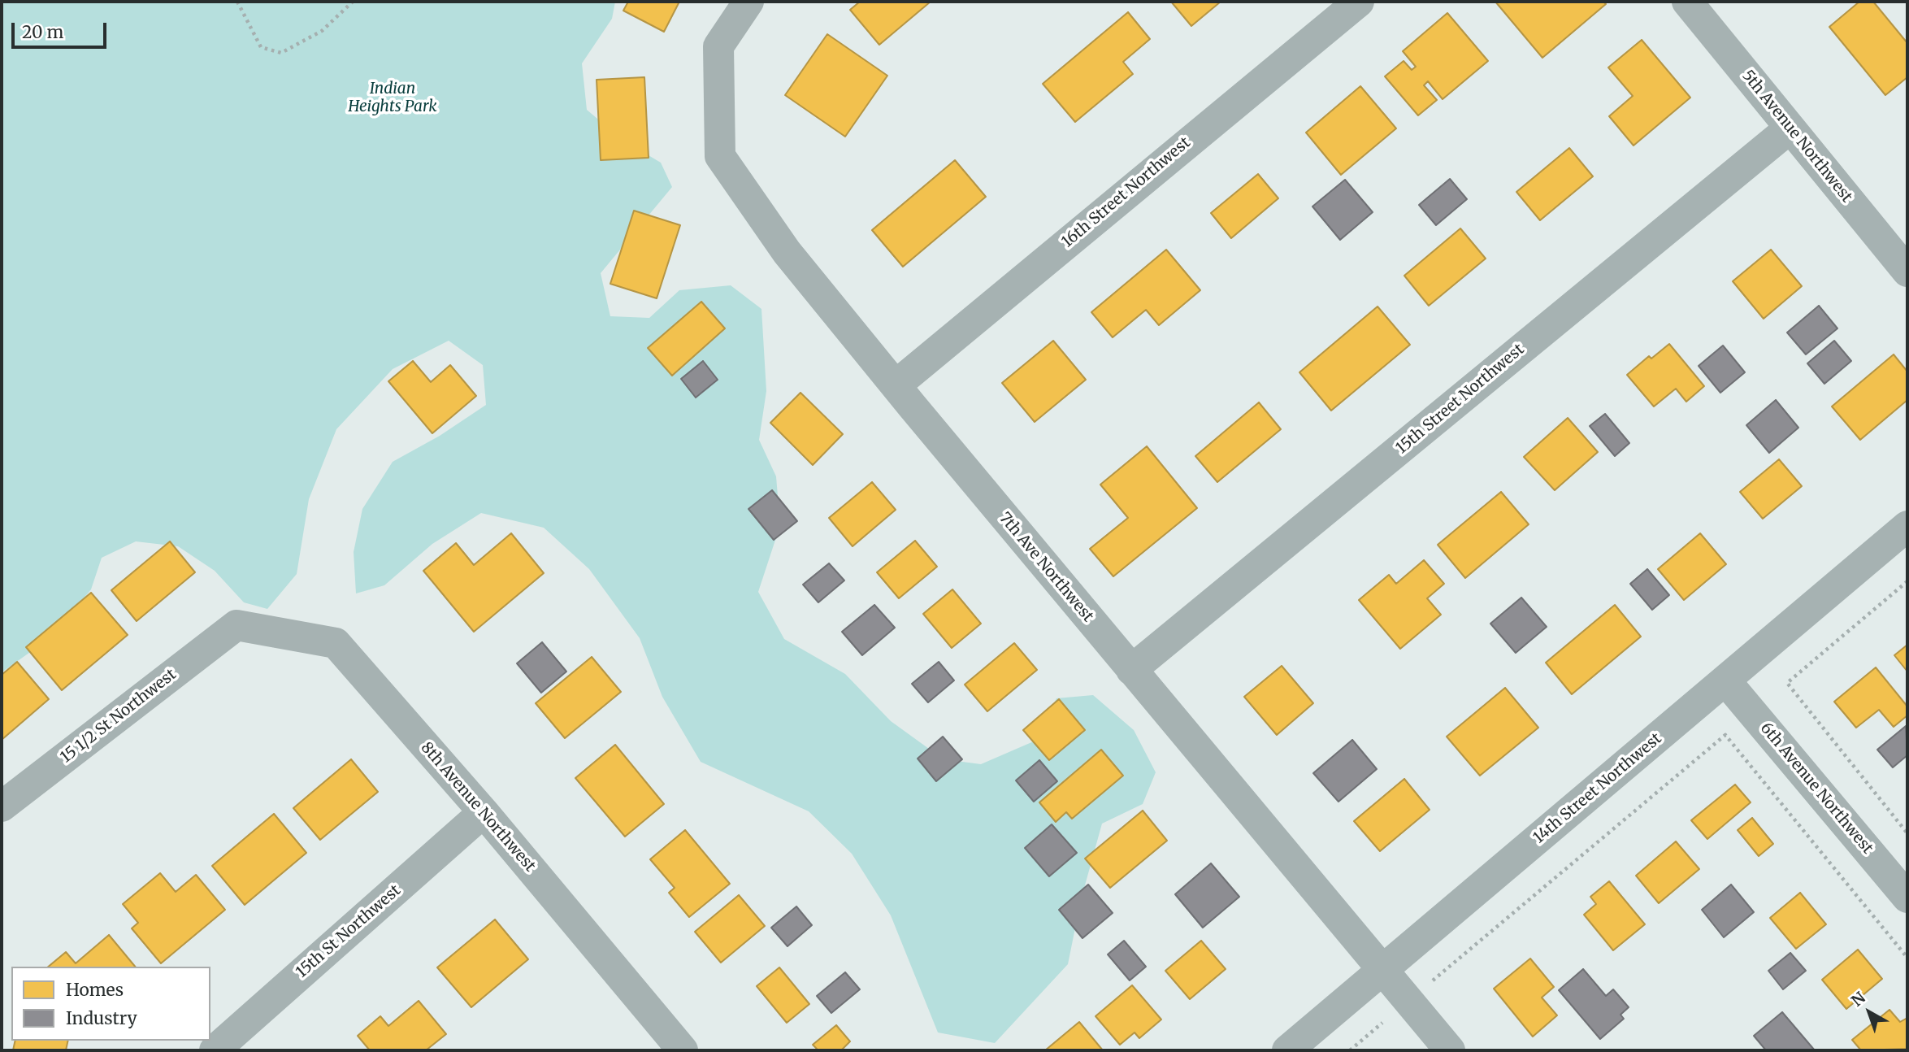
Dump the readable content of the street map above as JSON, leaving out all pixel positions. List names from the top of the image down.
{
  "streets": {
    "street": [
      "5th Avenue Northwest",
      "16th Street Northwest",
      "15th Street Northwest",
      "7th Ave Northwest",
      "15 1/2 St Northwest",
      "14th Street Northwest",
      "6th Avenue Northwest",
      "8th Avenue Northwest",
      "15th St Northwest"
    ]
  },
  "crossings": [
    ["5th Avenue Northwest", "15th Street Northwest"],
    ["16th Street Northwest", "7th Ave Northwest"],
    ["15th Street Northwest", "7th Ave Northwest"],
    ["7th Ave Northwest", "14th Street Northwest"],
    ["15 1/2 St Northwest", "8th Avenue Northwest"],
    ["14th Street Northwest", "6th Avenue Northwest"],
    ["8th Avenue Northwest", "15th St Northwest"]
  ],
  "parks": ["Indian Heights Park"],
  "legend": ["Homes", "Industry"],
  "scale_bar": "20 m",
  "north": "top left"
}
